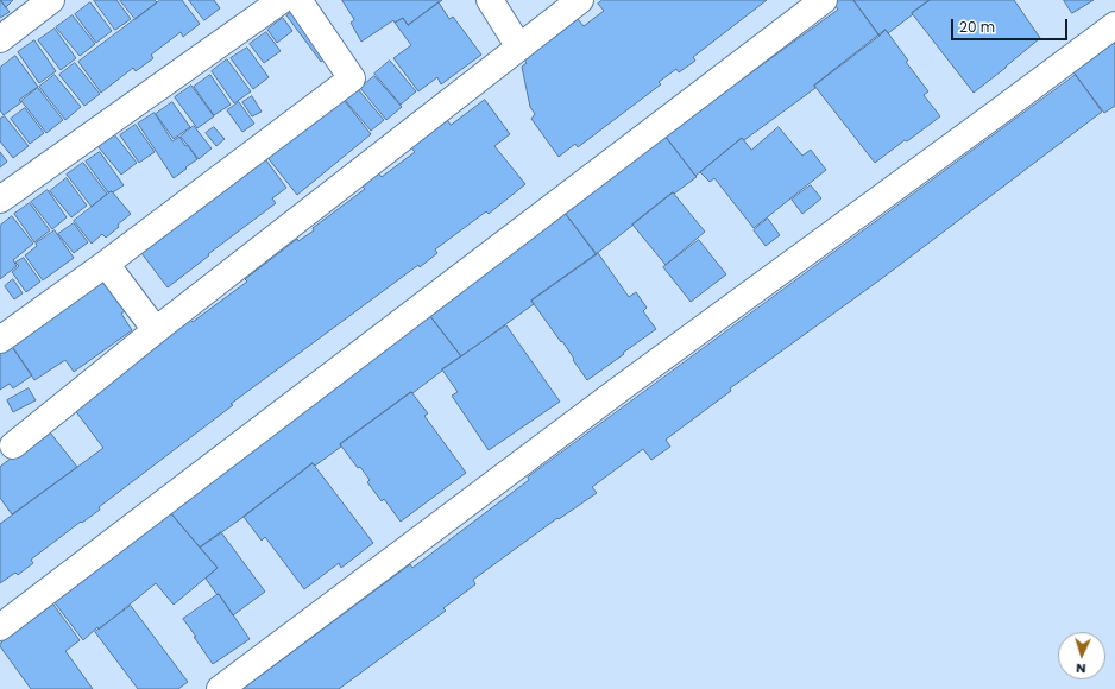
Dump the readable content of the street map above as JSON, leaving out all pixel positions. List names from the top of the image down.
{
  "scale_bar": "20 m",
  "north": "bottom"
}
